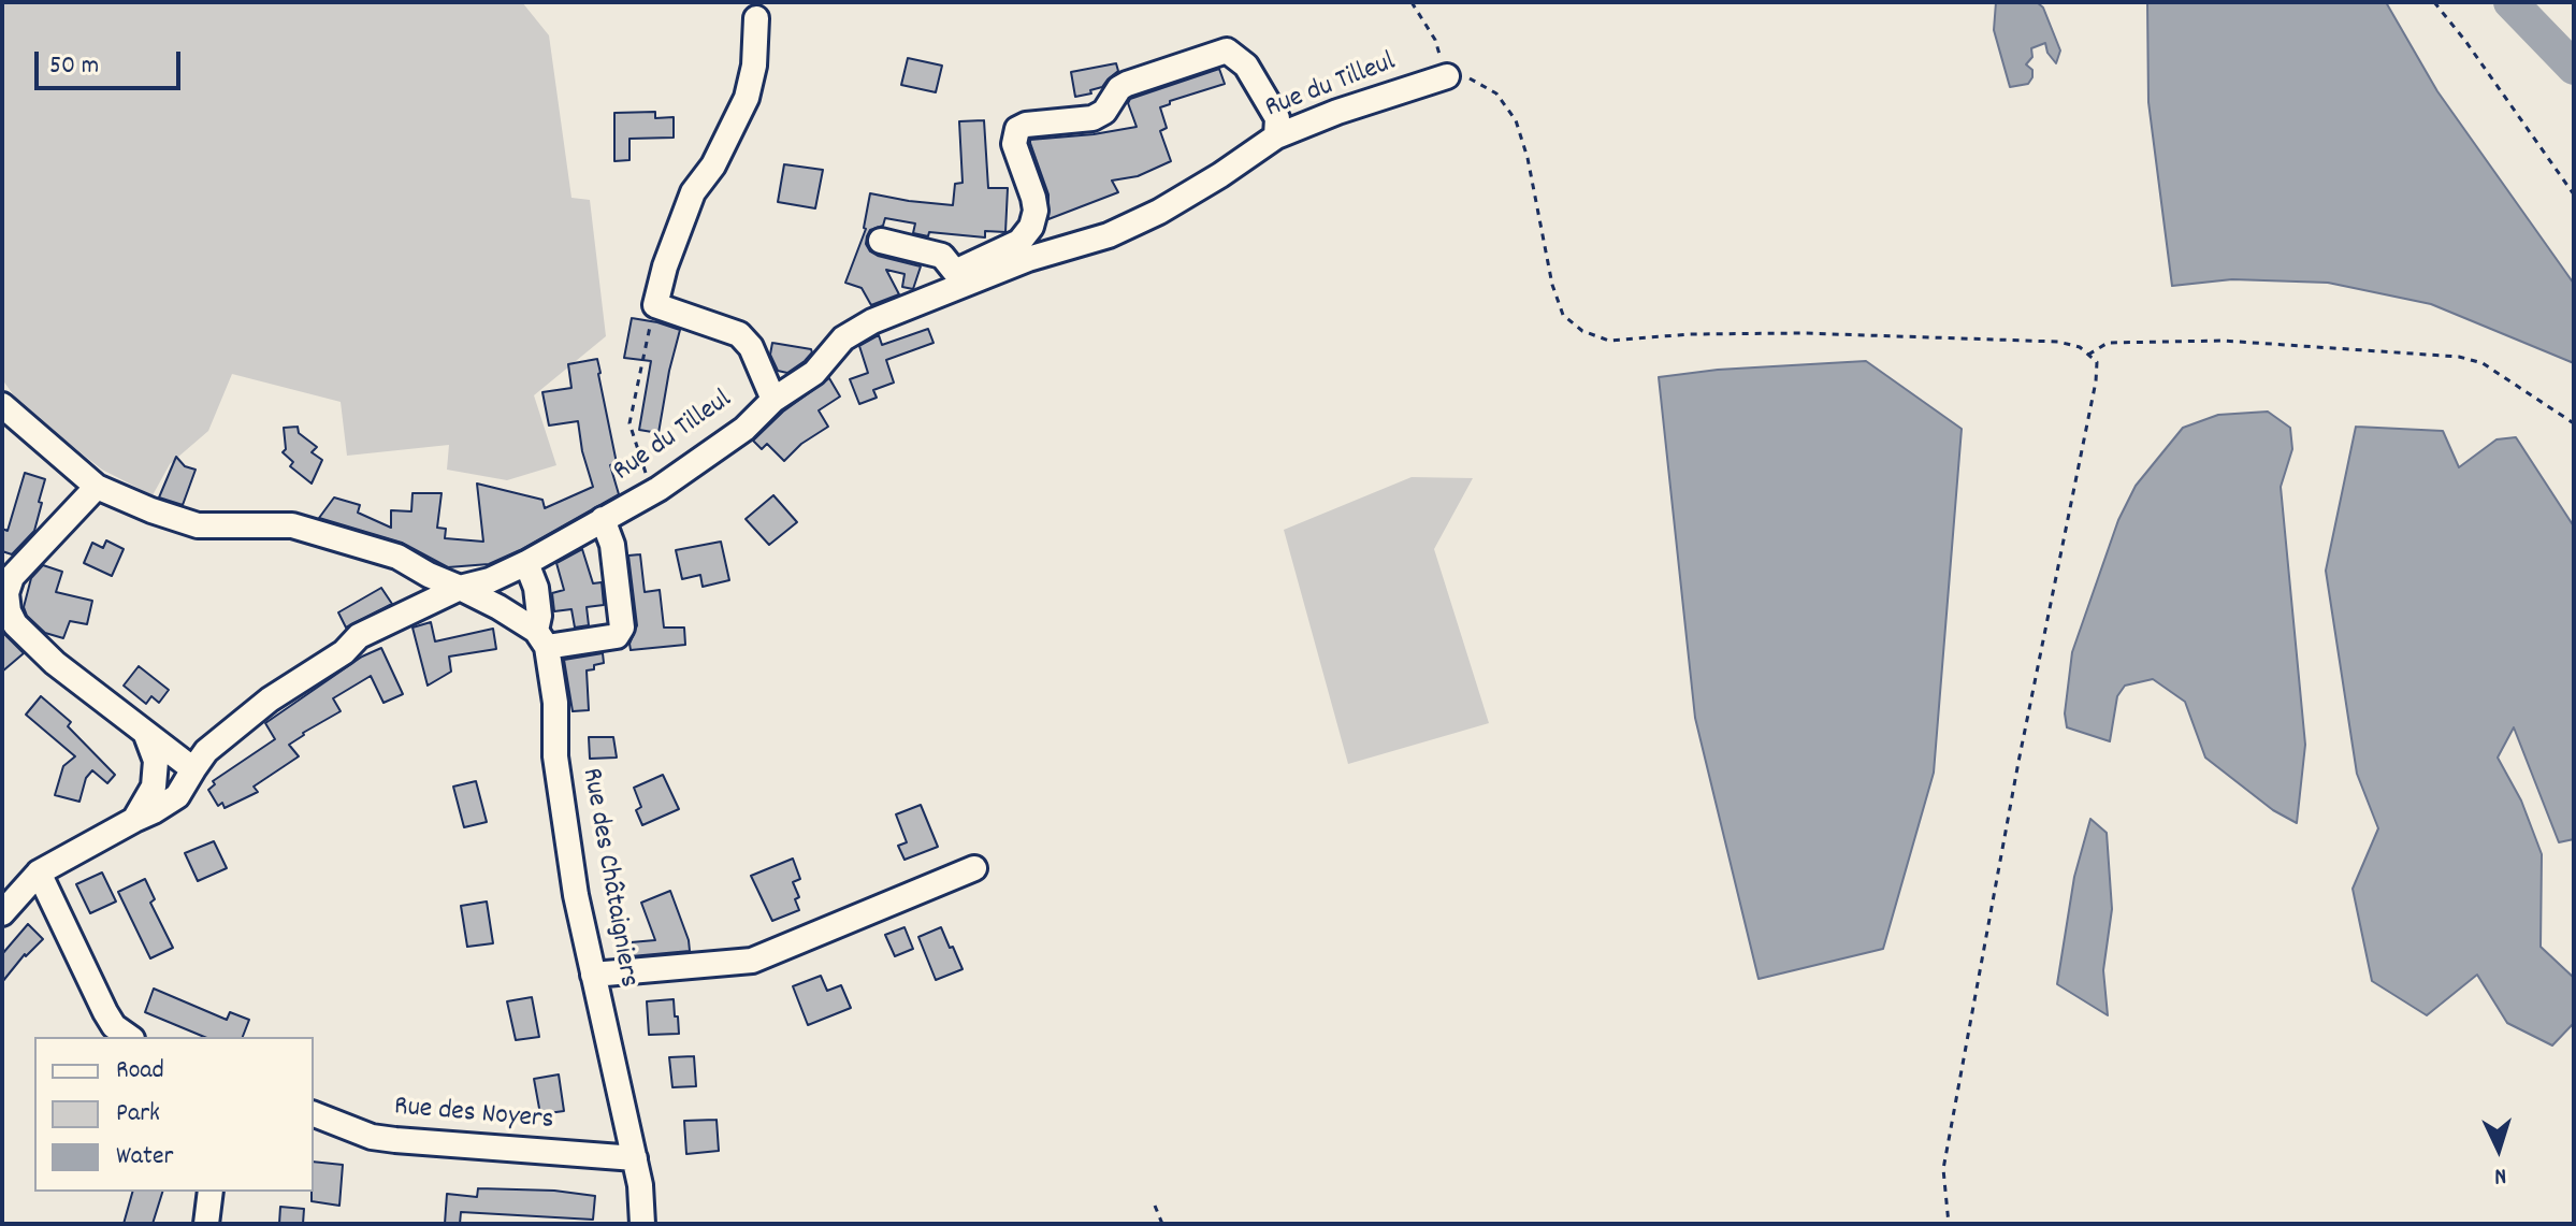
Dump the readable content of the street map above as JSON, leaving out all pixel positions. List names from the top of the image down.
{
  "streets": {
    "street": ["Rue du Tilleul", "Rue des Châtaigniers", "Rue des Noyers"]
  },
  "crossings": [
    ["Rue du Tilleul", "Rue des Châtaigniers"],
    ["Rue des Châtaigniers", "Rue des Noyers"]
  ],
  "legend": ["Road", "Park", "Water"],
  "scale_bar": "50 m",
  "north": "bottom"
}
